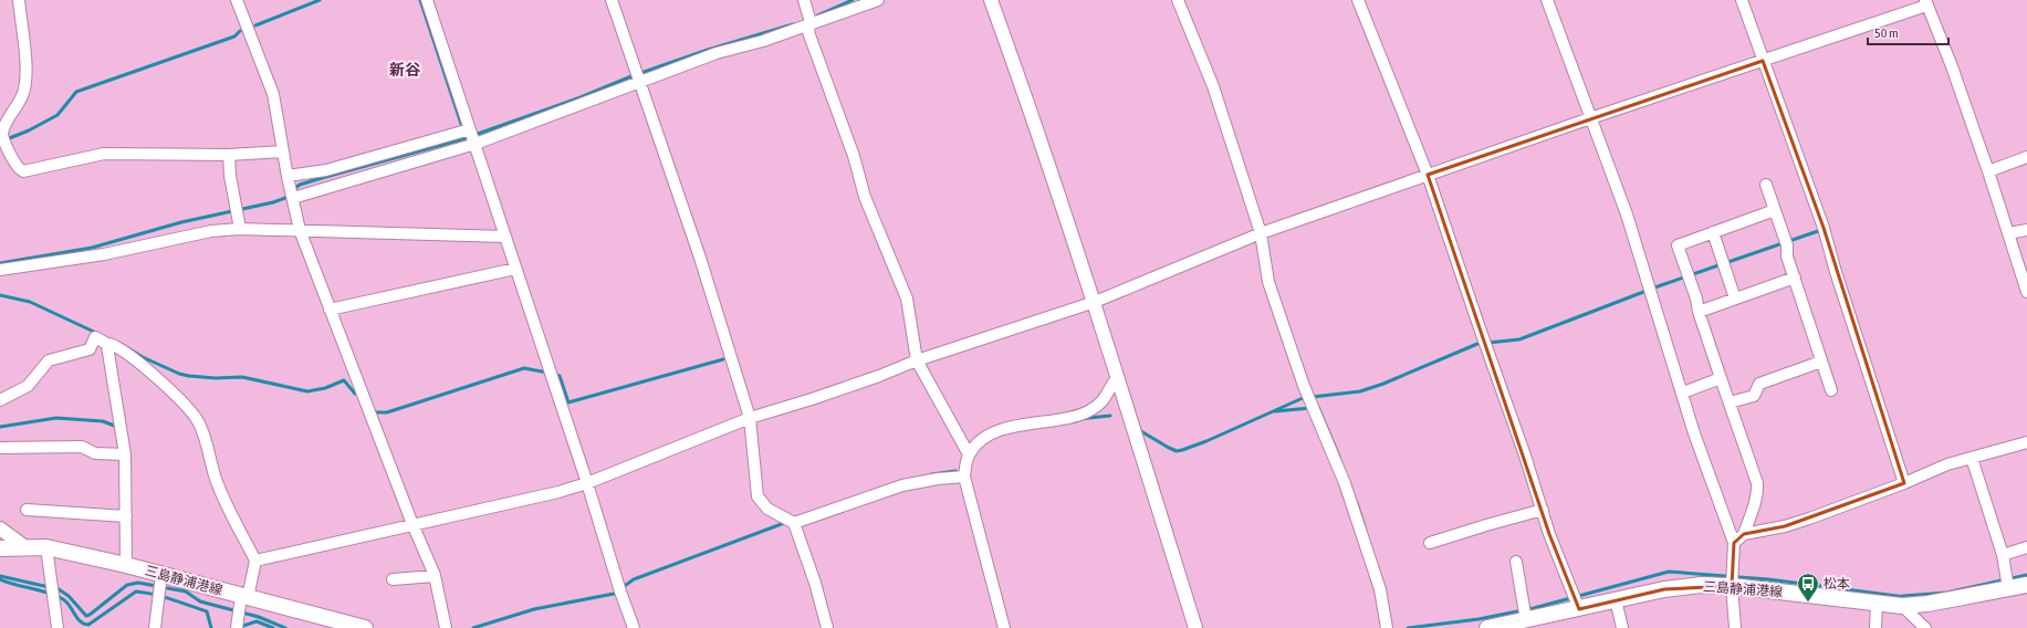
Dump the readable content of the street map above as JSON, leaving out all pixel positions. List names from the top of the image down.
{
  "streets": {
    "main road": ["三島静浦港線"]
  },
  "districts": ["新谷"],
  "places": {
    "bus stop": ["松本"]
  },
  "scale_bar": "50 m"
}
